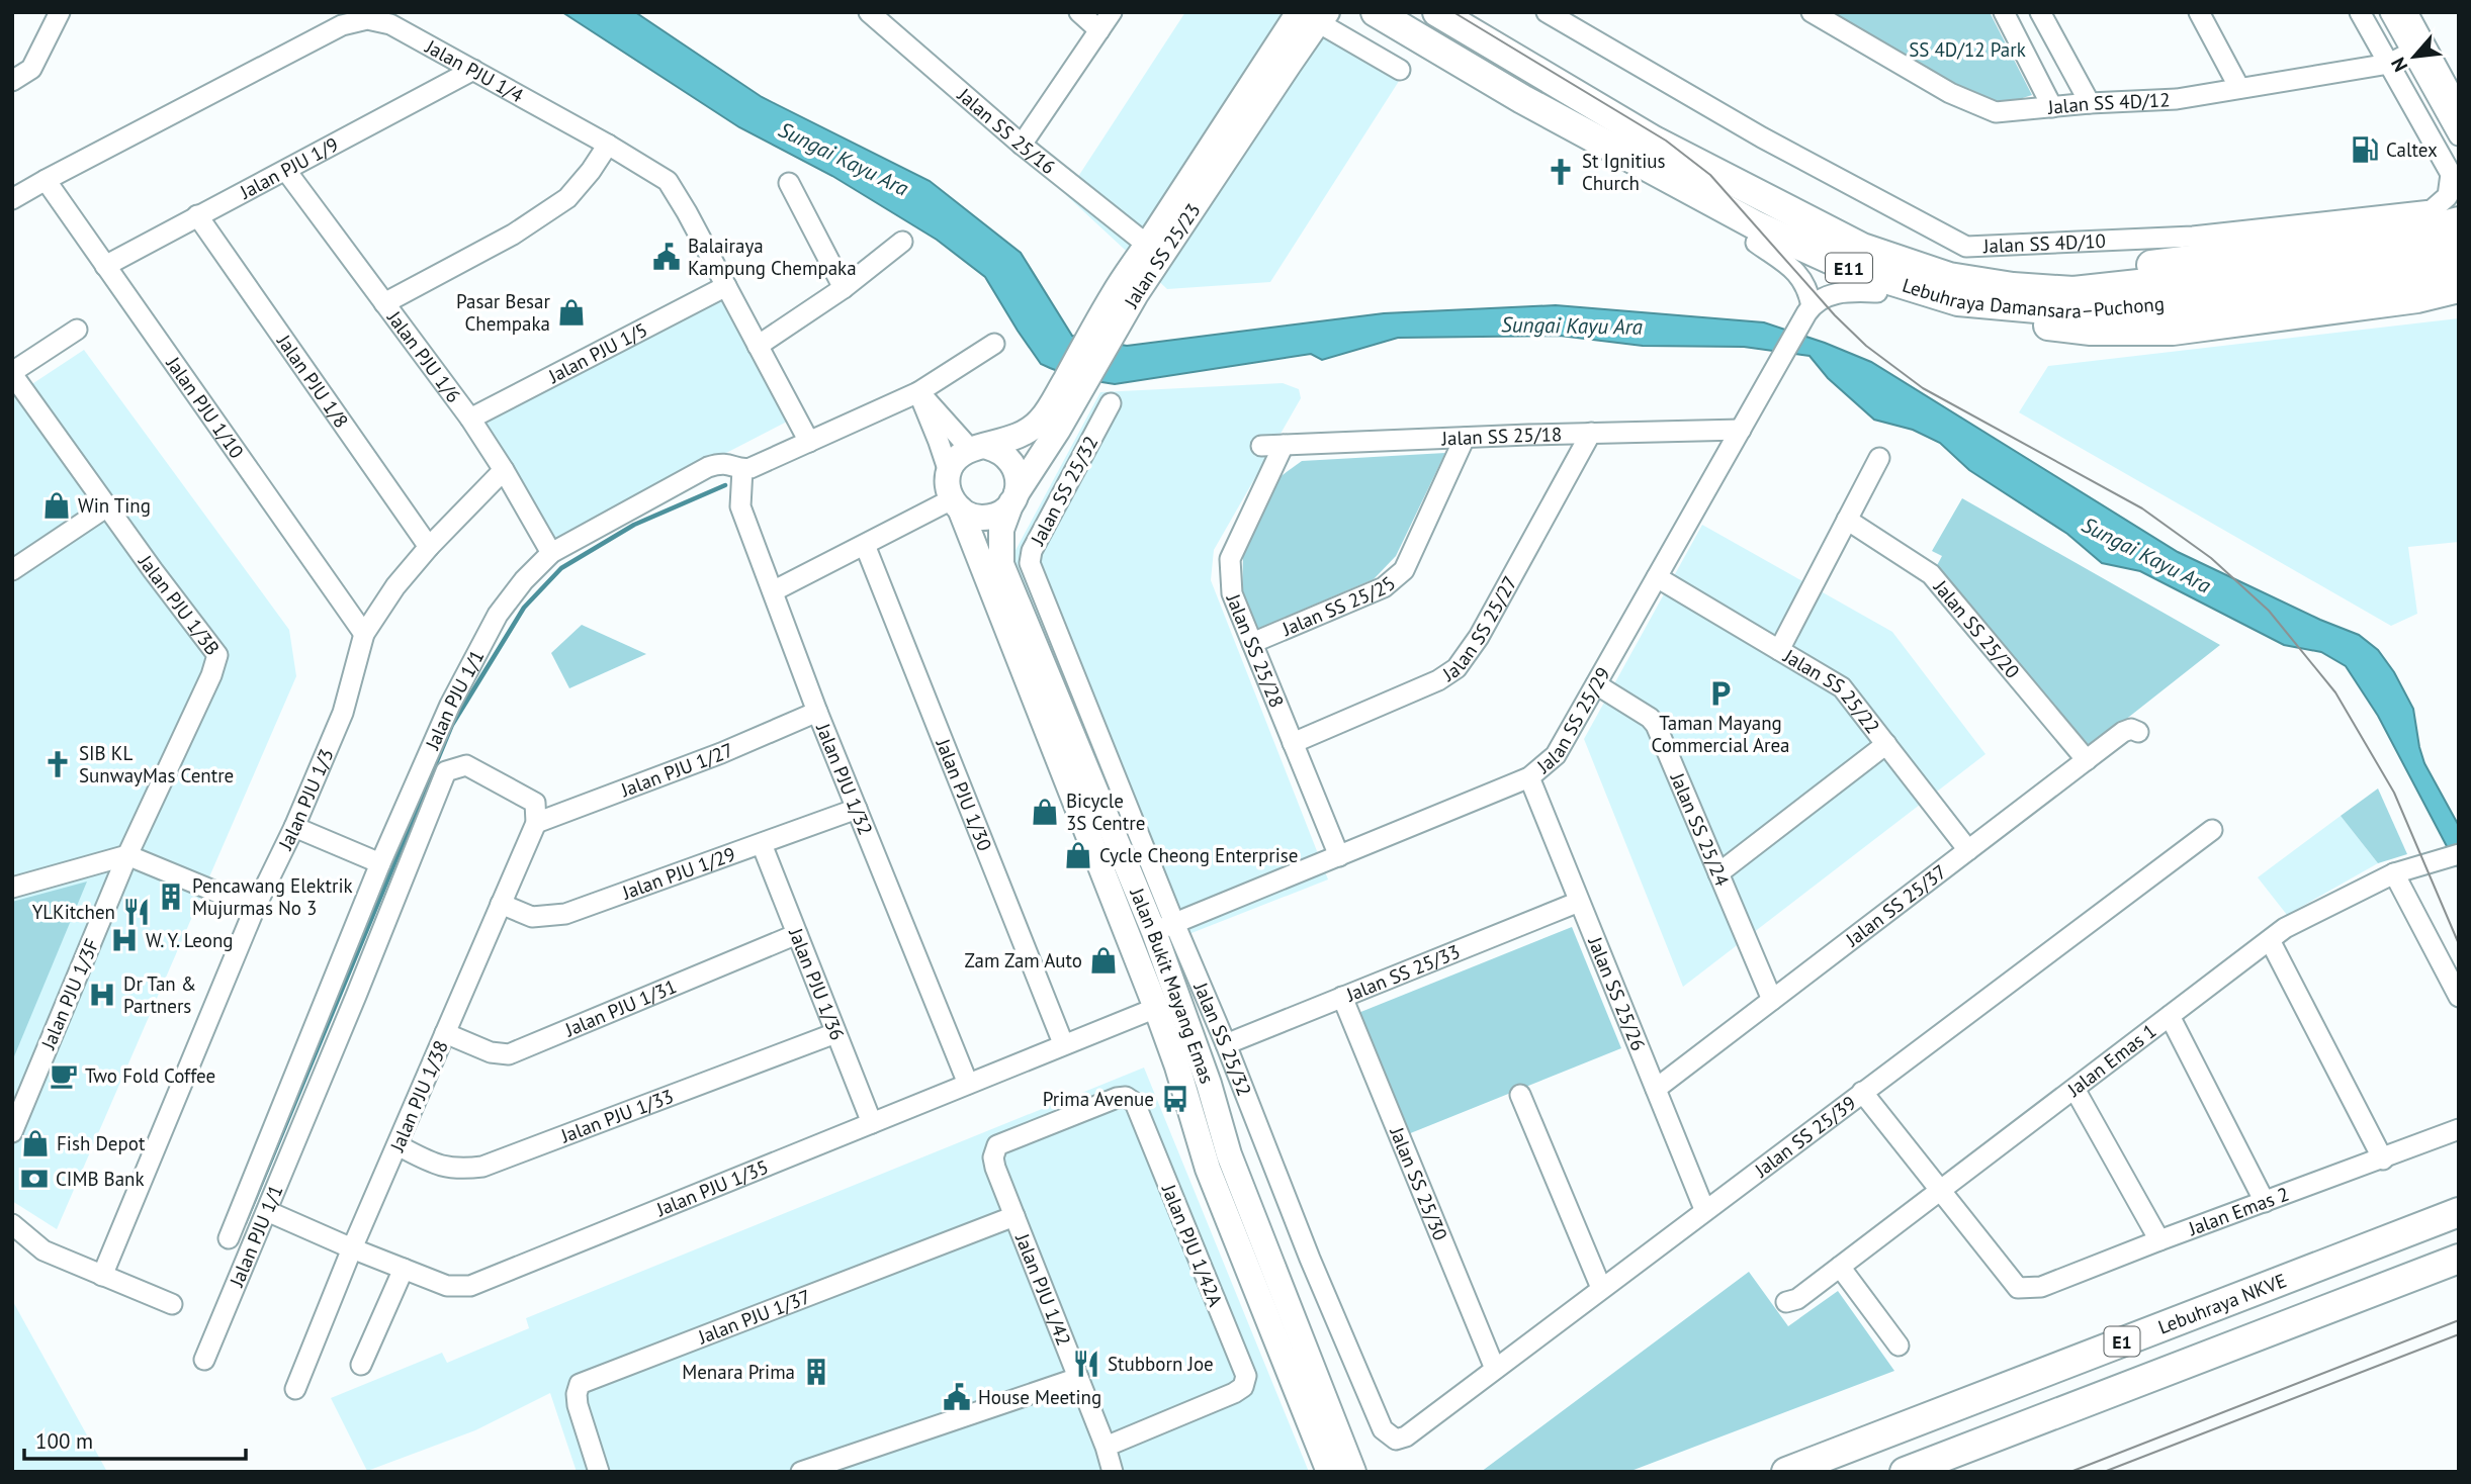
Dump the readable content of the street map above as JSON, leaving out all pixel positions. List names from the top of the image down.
{
  "streets": {
    "highway": [
      "E11",
      "Lebuhraya Damansara–Puchong",
      "Lebuhraya NKVE",
      "E1"
    ],
    "main road": ["Jalan SS 25/23", "Jalan Bukit Mayang Emas"],
    "street": [
      "Jalan PJU 1/4",
      "Jalan SS 4D/12",
      "Jalan SS 25/16",
      "Jalan PJU 1/9",
      "Jalan SS 4D/10",
      "Jalan PJU 1/5",
      "Jalan PJU 1/6",
      "Jalan PJU 1/8",
      "Jalan PJU 1/10",
      "Jalan SS 25/18",
      "Jalan SS 25/32",
      "Jalan SS 25/25",
      "Jalan PJU 1/3B",
      "Jalan SS 25/27",
      "Jalan SS 25/20",
      "Jalan SS 25/28",
      "Jalan SS 25/22",
      "Jalan PJU 1/1",
      "Jalan SS 25/29",
      "Jalan PJU 1/27",
      "Jalan PJU 1/32",
      "Jalan PJU 1/30",
      "Jalan PJU 1/3",
      "Jalan SS 25/24",
      "Jalan PJU 1/29",
      "Jalan SS 25/37",
      "Jalan SS 25/33",
      "Jalan PJU 1/36",
      "Jalan PJU 1/3F",
      "Jalan SS 25/26",
      "Jalan PJU 1/31",
      "Jalan Emas 1",
      "Jalan PJU 1/38",
      "Jalan PJU 1/33",
      "Jalan SS 25/39",
      "Jalan SS 25/30",
      "Jalan PJU 1/35",
      "Jalan Emas 2",
      "Jalan PJU 1/42A",
      "Jalan PJU 1/42",
      "Jalan PJU 1/37"
    ]
  },
  "crossings": [
    ["Jalan PJU 1/4", "Jalan PJU 1/9"],
    ["Jalan PJU 1/4", "Jalan PJU 1/5"],
    ["Jalan PJU 1/4", "Jalan PJU 1/10"],
    ["Jalan PJU 1/4", "Jalan PJU 1/1"],
    ["Jalan SS 4D/12", "Jalan SS 4D/10"],
    ["Jalan SS 25/16", "Jalan SS 25/23"],
    ["Jalan PJU 1/9", "Jalan PJU 1/6"],
    ["Jalan PJU 1/9", "Jalan PJU 1/8"],
    ["Jalan PJU 1/9", "Jalan PJU 1/10"],
    ["Jalan SS 25/23", "Jalan Bukit Mayang Emas"],
    ["Jalan PJU 1/5", "Jalan PJU 1/6"],
    ["Jalan PJU 1/6", "Jalan PJU 1/1"],
    ["Jalan PJU 1/6", "Jalan PJU 1/3"],
    ["Jalan PJU 1/8", "Jalan PJU 1/3"],
    ["Jalan PJU 1/10", "Jalan PJU 1/3"],
    ["Jalan SS 25/18", "Jalan SS 25/25"],
    ["Jalan SS 25/18", "Jalan SS 25/27"],
    ["Jalan SS 25/18", "Jalan SS 25/28"],
    ["Jalan SS 25/18", "Jalan SS 25/29"],
    ["Jalan SS 25/32", "Jalan SS 25/29"],
    ["Jalan SS 25/32", "Jalan SS 25/33"],
    ["Jalan SS 25/32", "Jalan Bukit Mayang Emas"],
    ["Jalan SS 25/32", "Jalan SS 25/39"],
    ["Jalan SS 25/25", "Jalan SS 25/28"],
    ["Jalan PJU 1/3B", "Jalan PJU 1/3F"],
    ["Jalan SS 25/27", "Jalan SS 25/28"],
    ["Jalan SS 25/20", "Jalan SS 25/37"],
    ["Jalan SS 25/28", "Jalan SS 25/29"],
    ["Jalan SS 25/22", "Jalan SS 25/29"],
    ["Jalan SS 25/22", "Jalan SS 25/37"],
    ["Jalan PJU 1/1", "Jalan PJU 1/27"],
    ["Jalan PJU 1/1", "Jalan PJU 1/32"],
    ["Jalan PJU 1/1", "Jalan PJU 1/38"],
    ["Jalan PJU 1/1", "Jalan PJU 1/35"],
    ["Jalan SS 25/29", "Jalan SS 25/24"],
    ["Jalan SS 25/29", "Jalan Bukit Mayang Emas"],
    ["Jalan SS 25/29", "Jalan SS 25/26"],
    ["Jalan PJU 1/27", "Jalan PJU 1/32"],
    ["Jalan PJU 1/27", "Jalan PJU 1/38"],
    ["Jalan PJU 1/32", "Jalan PJU 1/29"],
    ["Jalan PJU 1/32", "Jalan PJU 1/35"],
    ["Jalan PJU 1/30", "Jalan PJU 1/35"],
    ["Jalan SS 25/24", "Jalan SS 25/37"],
    ["Jalan PJU 1/29", "Jalan PJU 1/36"],
    ["Jalan PJU 1/29", "Jalan PJU 1/38"],
    ["Jalan SS 25/37", "Jalan SS 25/26"],
    ["Jalan SS 25/33", "Jalan SS 25/26"],
    ["Jalan SS 25/33", "Jalan SS 25/30"],
    ["Jalan PJU 1/36", "Jalan PJU 1/31"],
    ["Jalan PJU 1/36", "Jalan PJU 1/33"],
    ["Jalan PJU 1/36", "Jalan PJU 1/35"],
    ["Jalan Bukit Mayang Emas", "Jalan PJU 1/35"],
    ["Jalan SS 25/26", "Jalan SS 25/39"],
    ["Jalan PJU 1/31", "Jalan PJU 1/38"],
    ["Jalan Emas 1", "Jalan Emas 2"],
    ["Jalan PJU 1/38", "Jalan PJU 1/33"],
    ["Jalan PJU 1/38", "Jalan PJU 1/35"],
    ["Jalan SS 25/39", "Jalan SS 25/30"],
    ["Jalan PJU 1/42A", "Jalan PJU 1/42"],
    ["Jalan PJU 1/42", "Jalan PJU 1/37"]
  ],
  "water": ["Sungai Kayu Ara"],
  "parks": ["SS 4D/12 Park"],
  "places": {
    "fuel station": ["Caltex"],
    "church": ["St Ignitius Church", "SIB KL SunwayMas Centre"],
    "public building": ["Balairaya Kampung Chempaka", "House Meeting"],
    "shop": [
      "Pasar Besar Chempaka",
      "Win Ting",
      "Bicycle 3S Centre",
      "Cycle Cheong Enterprise",
      "Zam Zam Auto",
      "Fish Depot"
    ],
    "parking": ["Taman Mayang Commercial Area"],
    "building": ["Pencawang Elektrik Mujurmas No 3", "Menara Prima"],
    "restaurant": ["YLKitchen", "Stubborn Joe"],
    "hospital": ["W. Y. Leong", "Dr Tan & Partners"],
    "cafe": ["Two Fold Coffee"],
    "bus stop": ["Prima Avenue"],
    "bank": ["CIMB Bank"]
  },
  "scale_bar": "100 m",
  "north": "bottom left"
}
